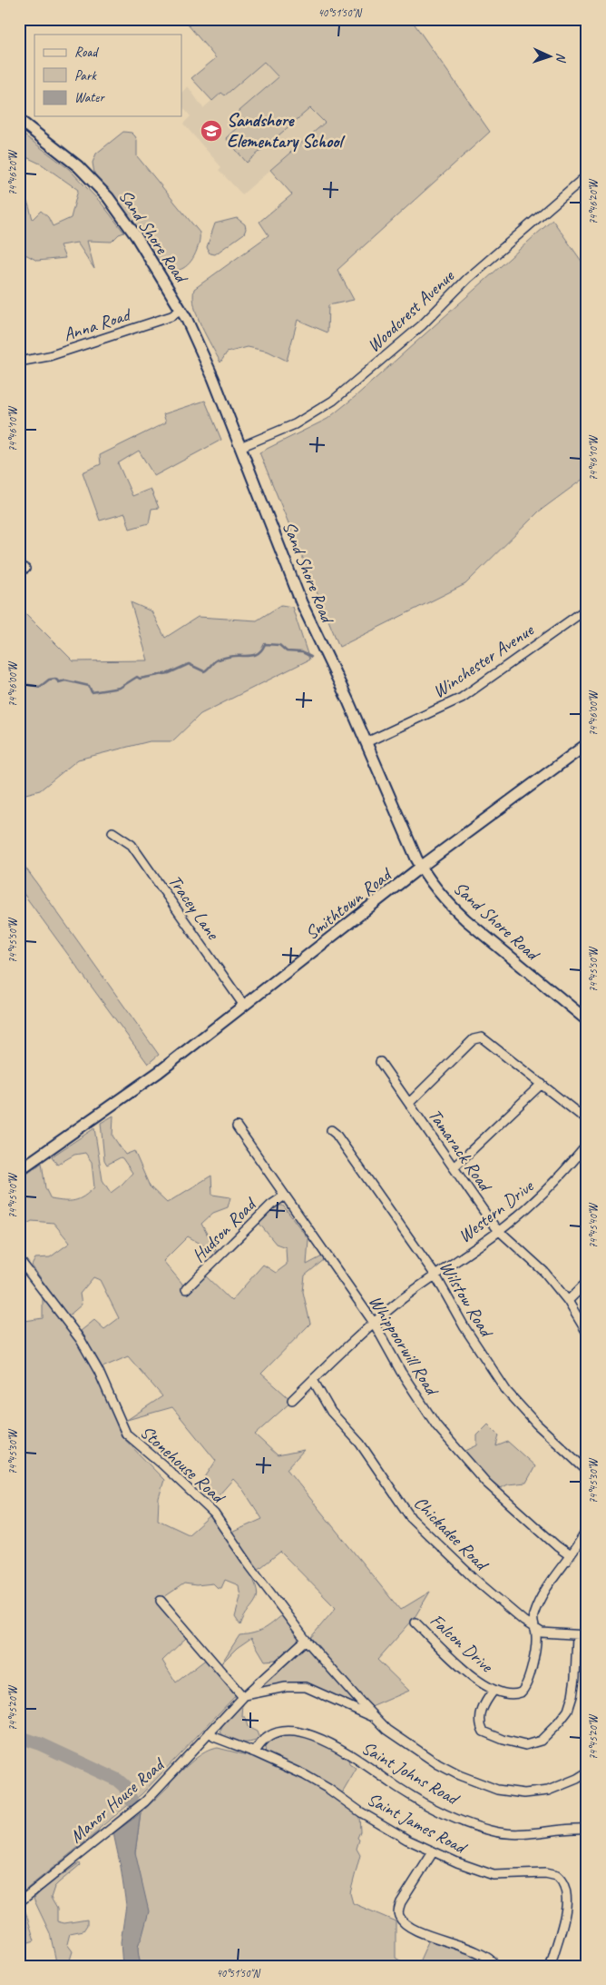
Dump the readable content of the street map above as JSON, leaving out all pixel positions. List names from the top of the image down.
{
  "streets": {
    "street": [
      "Sand Shore Road",
      "Woodcrest Avenue",
      "Anna Road",
      "Winchester Avenue",
      "Smithtown Road",
      "Tracey Lane",
      "Tamarack Road",
      "Western Drive",
      "Hudson Road",
      "Wilstow Road",
      "Whippoorwill Road",
      "Stonehouse Road",
      "Chickadee Road",
      "Falcon Drive",
      "Saint Johns Road",
      "Manor House Road",
      "Saint James Road"
    ]
  },
  "crossings": [
    ["Sand Shore Road", "Woodcrest Avenue"],
    ["Sand Shore Road", "Anna Road"],
    ["Sand Shore Road", "Winchester Avenue"],
    ["Sand Shore Road", "Smithtown Road"],
    ["Smithtown Road", "Tracey Lane"],
    ["Tamarack Road", "Western Drive"],
    ["Western Drive", "Wilstow Road"],
    ["Western Drive", "Whippoorwill Road"],
    ["Western Drive", "Chickadee Road"],
    ["Hudson Road", "Whippoorwill Road"],
    ["Whippoorwill Road", "Falcon Drive"],
    ["Stonehouse Road", "Manor House Road"],
    ["Chickadee Road", "Falcon Drive"],
    ["Saint Johns Road", "Saint James Road"],
    ["Manor House Road", "Saint James Road"]
  ],
  "places": {
    "school or university": ["Sandshore Elementary School"]
  },
  "legend": ["Road", "Park", "Water"],
  "north": "right",
  "coordinates": [
    "40°51'50\"N",
    "74°46'20\"W",
    "74°46'10\"W",
    "74°46'00\"W",
    "74°45'50\"W",
    "74°45'40\"W",
    "74°45'30\"W",
    "74°45'20\"W"
  ]
}
